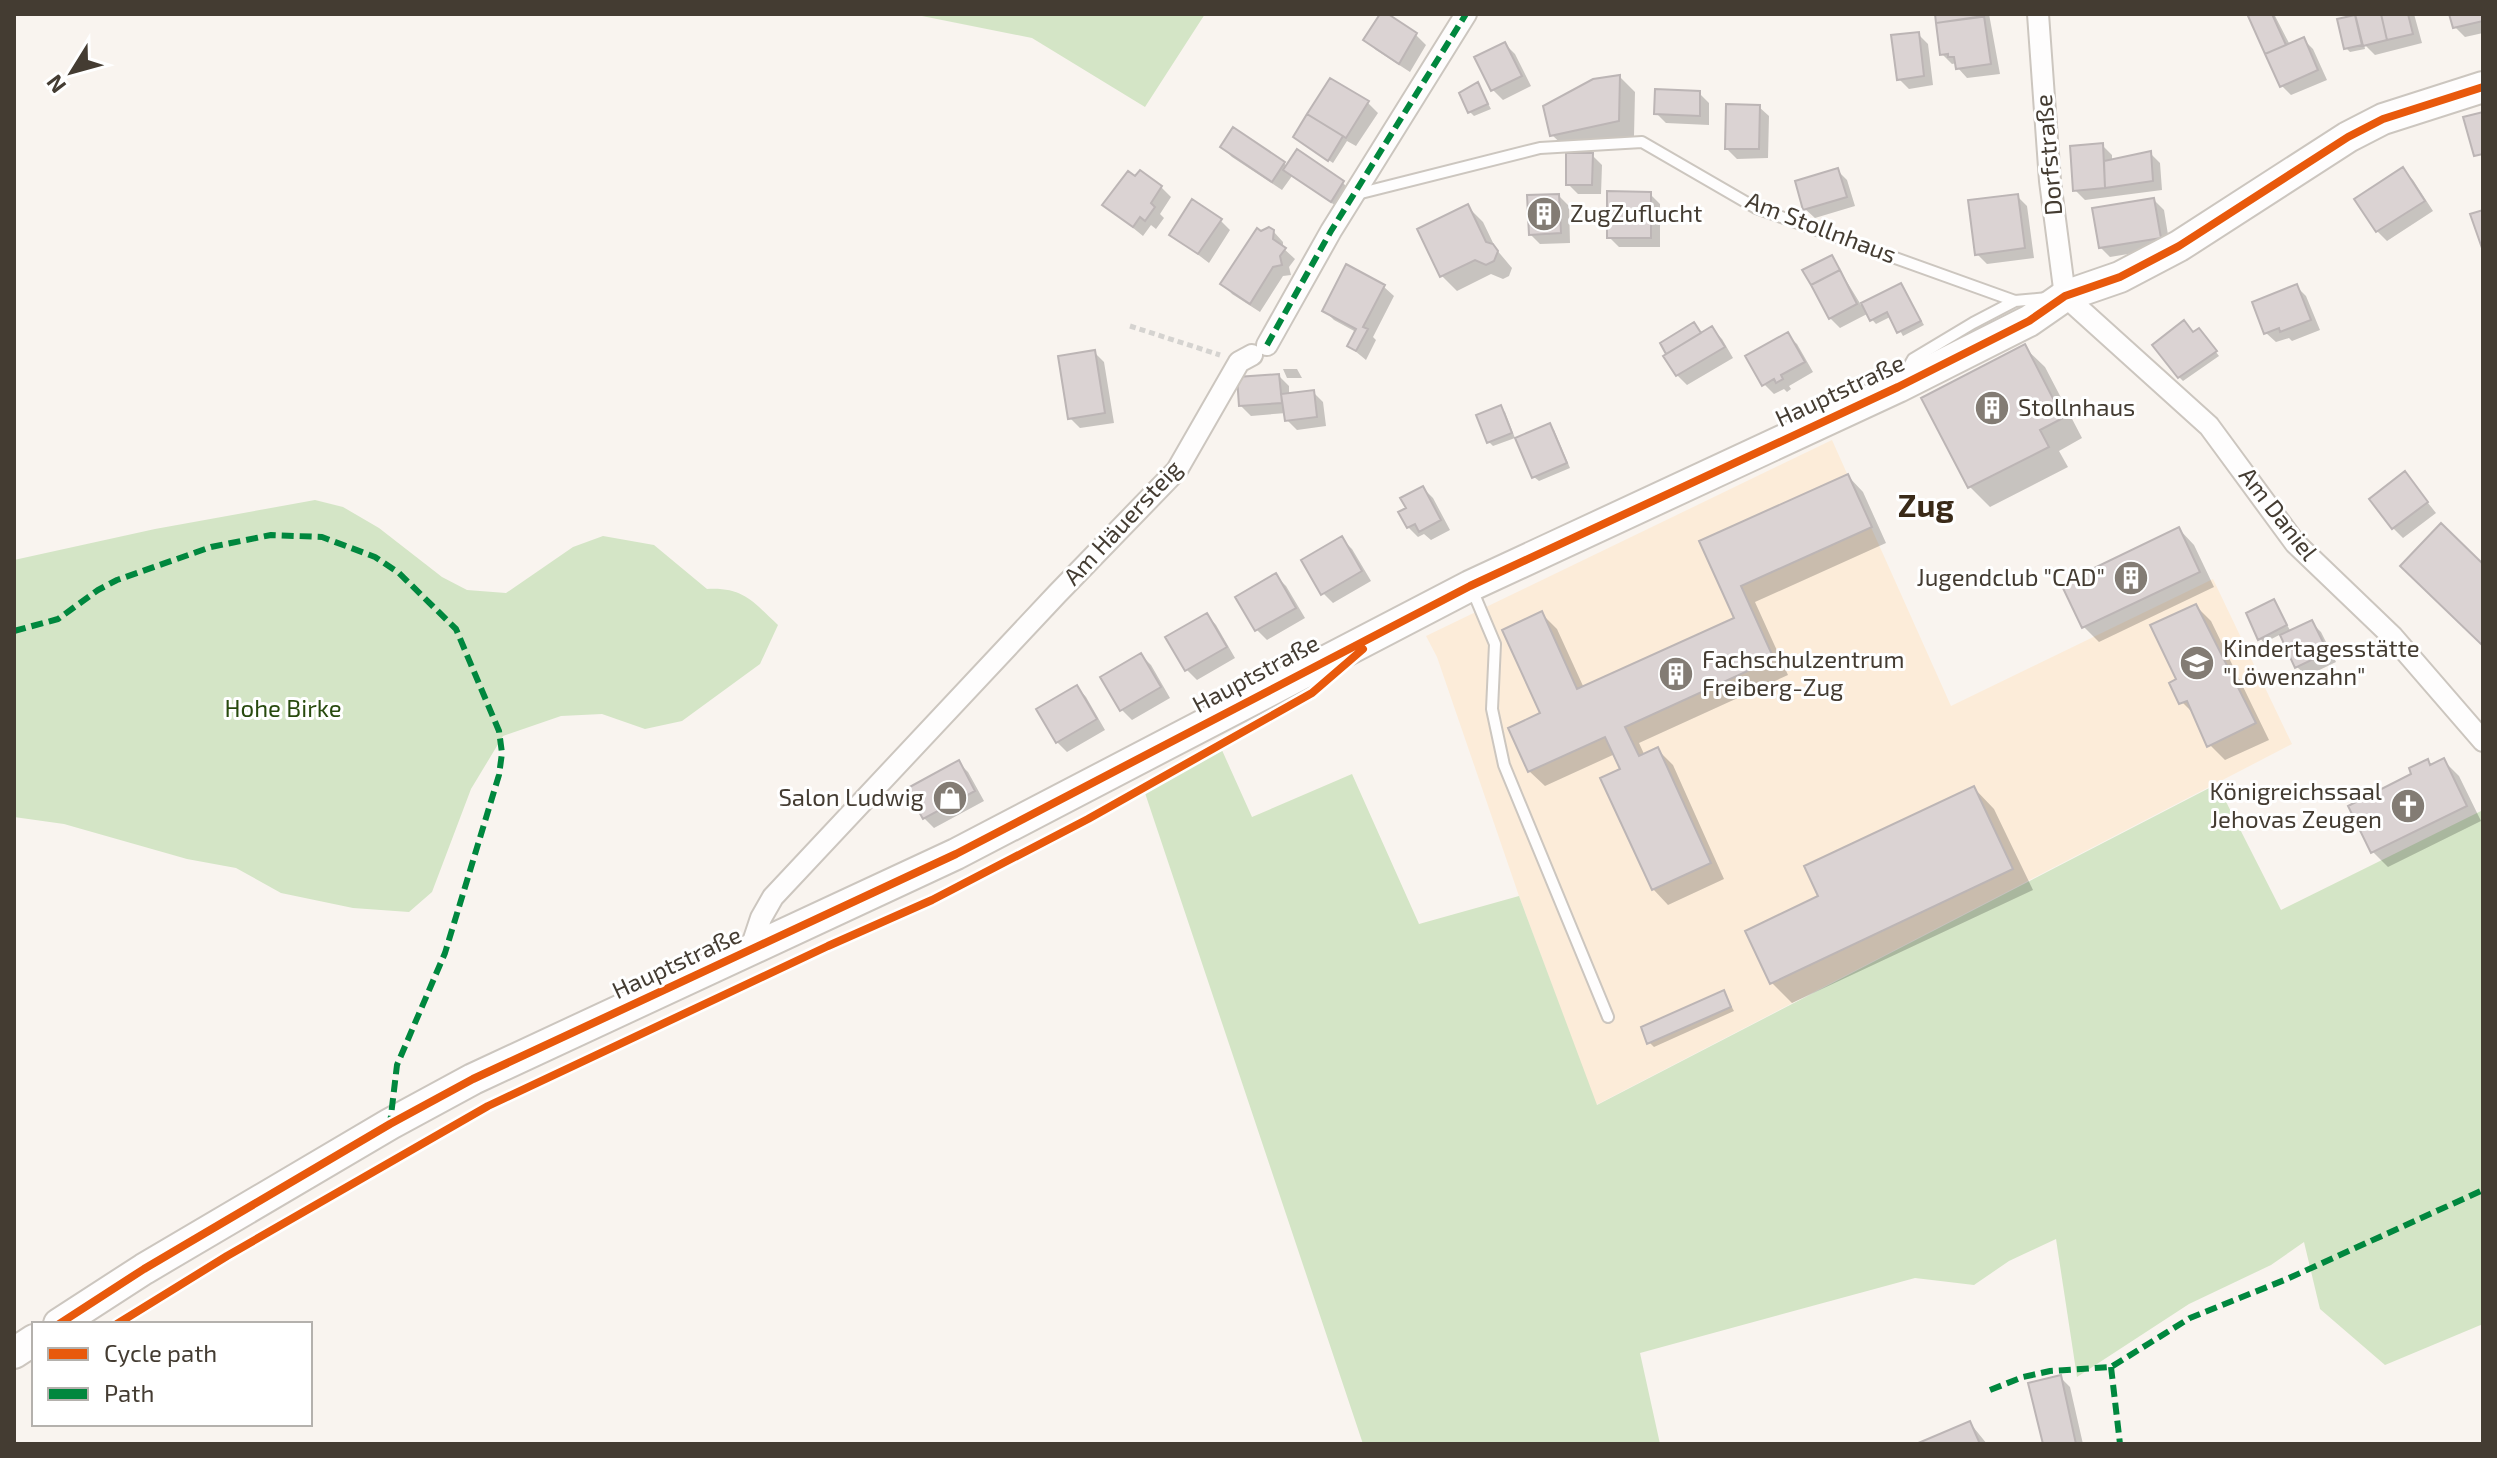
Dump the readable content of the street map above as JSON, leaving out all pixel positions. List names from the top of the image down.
{
  "streets": {
    "street": [
      "Dorfstraße",
      "Hauptstraße",
      "Am Daniel",
      "Am Häuersteig"
    ],
    "lane": ["Am Stollnhaus"]
  },
  "crossings": [
    ["Dorfstraße", "Hauptstraße"],
    ["Dorfstraße", "Am Daniel"],
    ["Am Stollnhaus", "Am Häuersteig"],
    ["Hauptstraße", "Am Daniel"],
    ["Hauptstraße", "Am Häuersteig"]
  ],
  "districts": ["Zug"],
  "parks": ["Hohe Birke"],
  "places": {
    "building": [
      "ZugZuflucht",
      "Stollnhaus",
      "Jugendclub \"CAD\"",
      "Fachschulzentrum Freiberg-Zug"
    ],
    "school or university": ["Kindertagesstätte \"Löwenzahn\""],
    "shop": ["Salon Ludwig"],
    "church": ["Königreichssaal Jehovas Zeugen"]
  },
  "legend": ["Cycle path", "Path"],
  "north": "bottom left"
}
